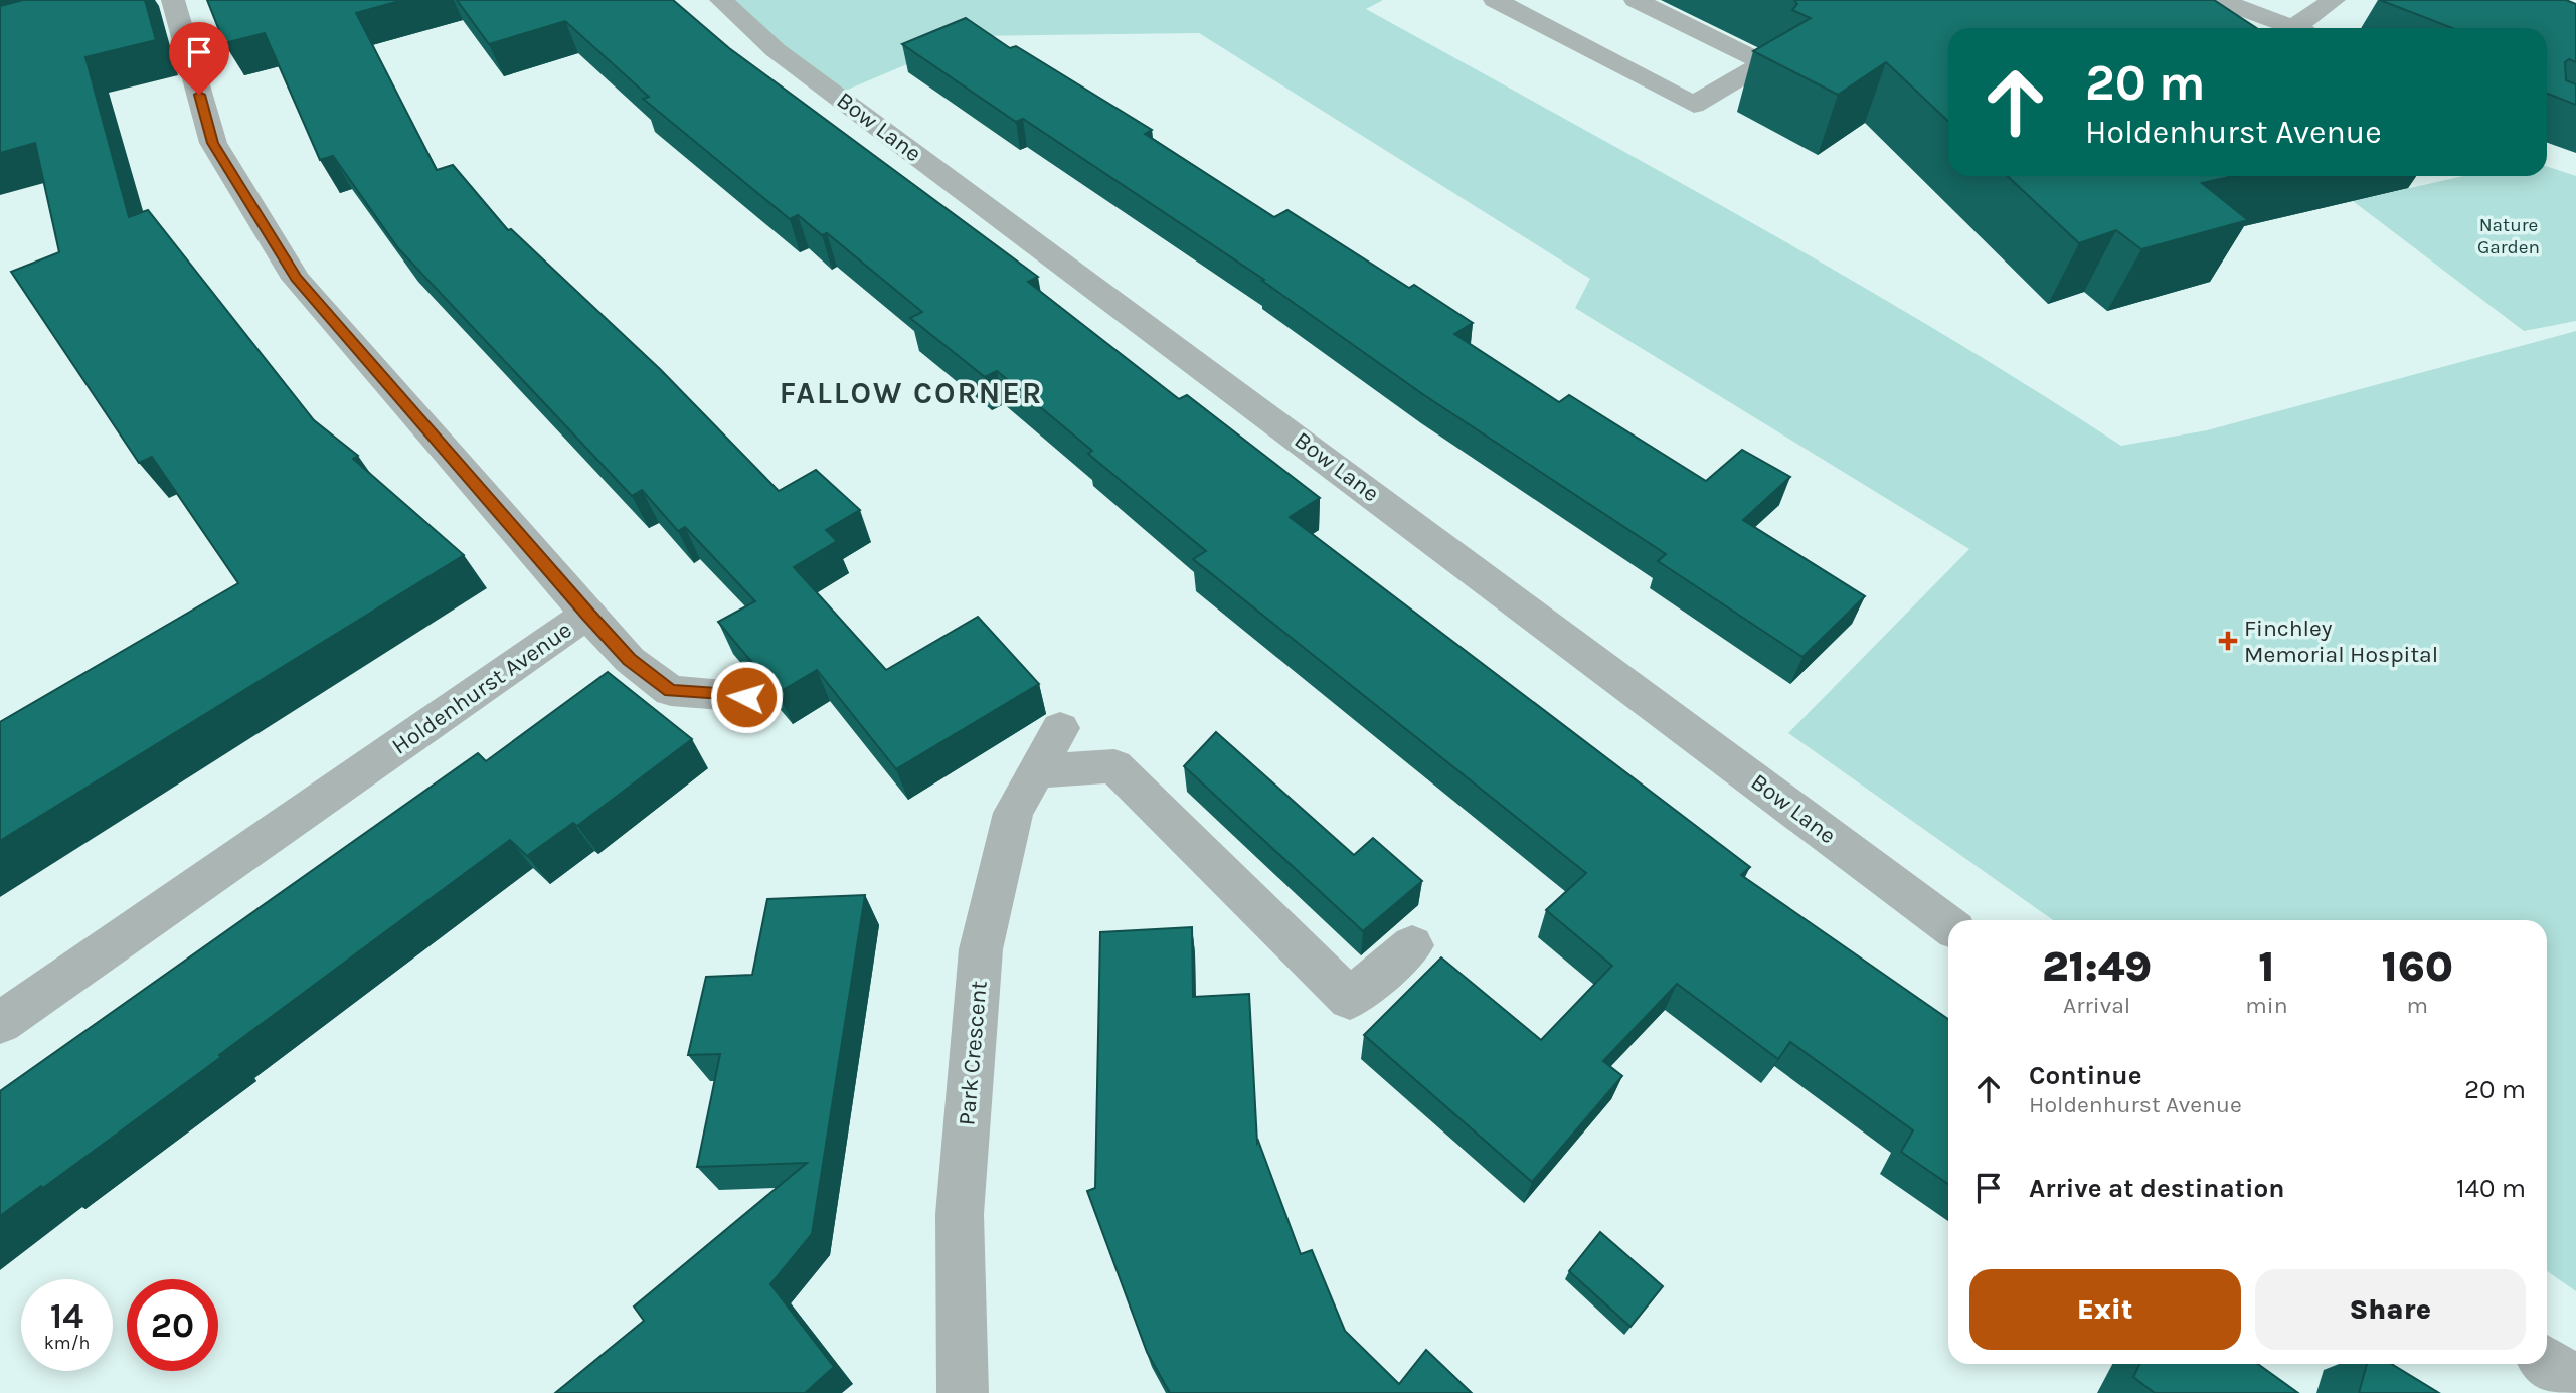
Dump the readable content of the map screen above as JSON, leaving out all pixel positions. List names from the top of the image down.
{
  "streets": {
    "street": ["Bow Lane", "Holdenhurst Avenue", "Park Crescent"]
  },
  "districts": ["FALLOW CORNER"],
  "parks": ["Nature Garden"],
  "places": {
    "health": ["Finchley Memorial Hospital"]
  },
  "page": {
    "turn": ["20 m", "Holdenhurst Avenue"],
    "eta": [
      "21:49",
      "Arrival",
      "1",
      "min",
      "160",
      "m"
    ],
    "list": [
      {
        "name": "Continue",
        "note": "Holdenhurst Avenue",
        "value": "20 m"
      },
      {
        "name": "Arrive at destination",
        "value": "140 m"
      }
    ],
    "buttons": ["Exit", "Share"],
    "speed": "14 km/h",
    "limit": "20"
  }
}
